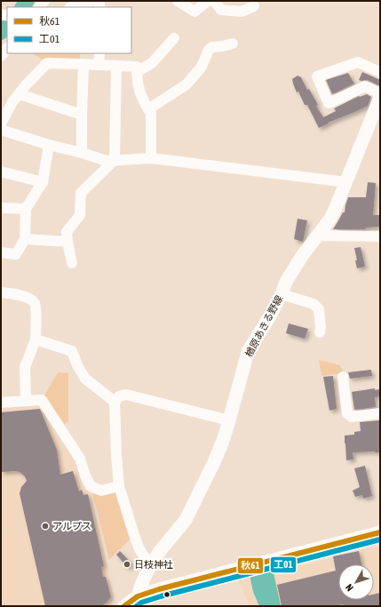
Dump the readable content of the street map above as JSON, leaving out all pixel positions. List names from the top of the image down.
{
  "streets": {
    "main road": ["楢原あきる野線"]
  },
  "places": ["アルプス", "日枝神社"],
  "lines": ["transit line 秋61", "transit line 工01"],
  "legend": ["秋61", "工01"],
  "north": "bottom left"
}
